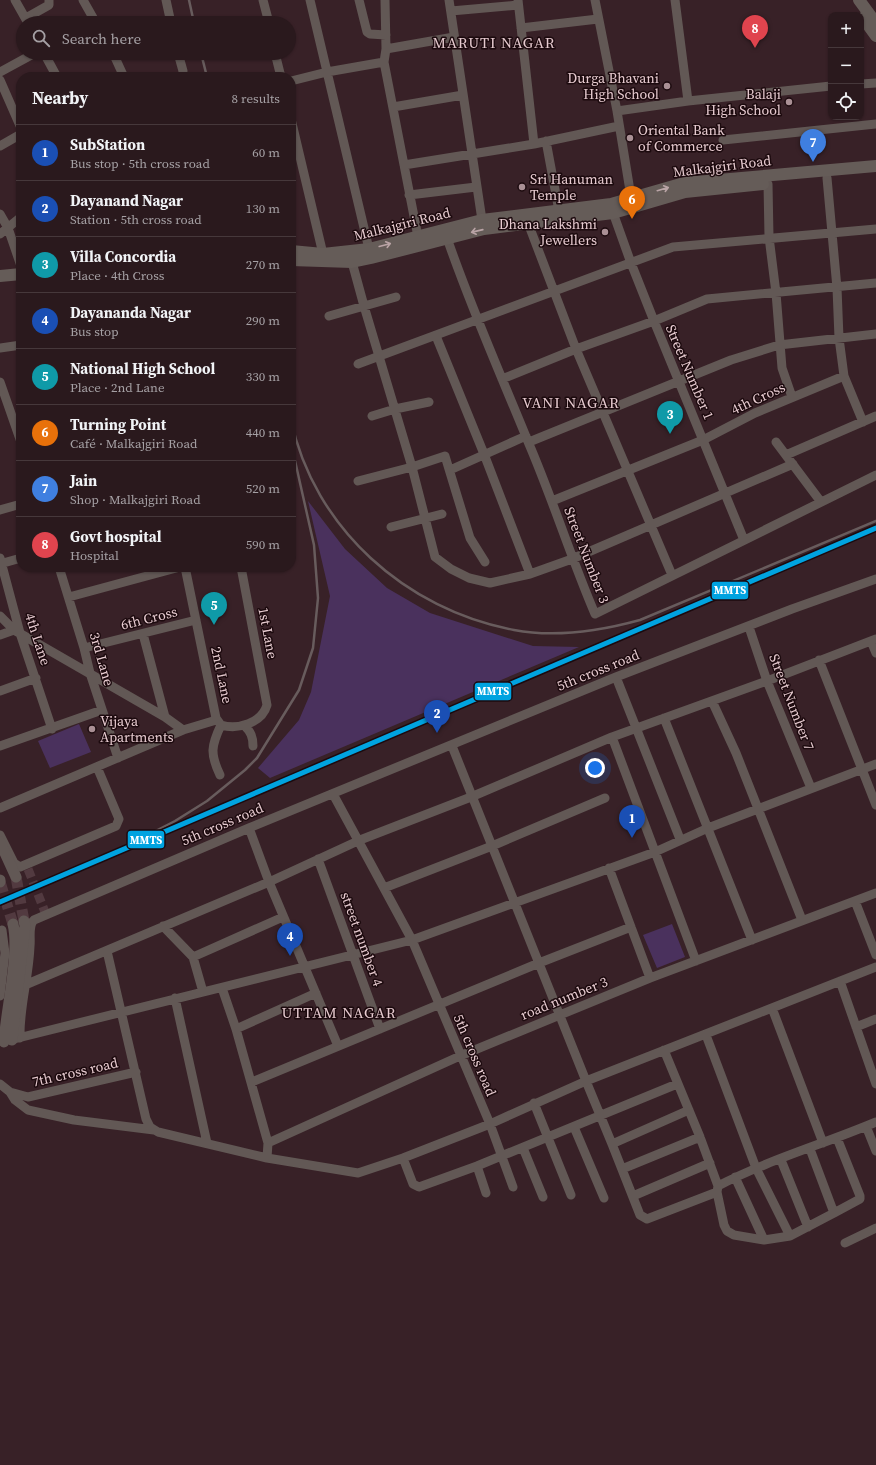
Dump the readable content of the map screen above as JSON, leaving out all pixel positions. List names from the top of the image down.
{
  "streets": {
    "main road": ["Malkajgiri Road"],
    "street": [
      "Street Number 1",
      "4th Cross",
      "Street Number 3",
      "6th Cross",
      "1st Lane",
      "4th Lane",
      "3rd Lane",
      "5th cross road",
      "2nd Lane",
      "Street Number 7",
      "street number 4",
      "road number 3",
      "7th cross road"
    ]
  },
  "crossings": [
    ["Malkajgiri Road", "Street Number 1"],
    ["Malkajgiri Road", "Street Number 3"],
    ["Street Number 1", "4th Cross"],
    ["Street Number 1", "Street Number 3"],
    ["4th Cross", "Street Number 3"],
    ["6th Cross", "3rd Lane"],
    ["6th Cross", "2nd Lane"],
    ["5th cross road", "Street Number 7"],
    ["5th cross road", "road number 3"]
  ],
  "districts": ["MARUTI NAGAR", "VANI NAGAR", "UTTAM NAGAR"],
  "places": [
    "Durga Bhavani High School",
    "Balaji High School",
    "Oriental Bank of Commerce",
    "Sri Hanuman Temple",
    "Dhana Lakshmi Jewellers",
    "Vijaya Apartments"
  ],
  "lines": ["transit line MMTS"],
  "page": {
    "map_buttons": ["+", "−"],
    "pins": [
      "8",
      "7",
      "6",
      "3",
      "5",
      "2",
      "1",
      "4"
    ],
    "search": "Search here",
    "heading": ["Nearby", "8 results"],
    "list": [
      {
        "mark": "1",
        "name": "SubStation",
        "note": "Bus stop · 5th cross road",
        "value": "60 m"
      },
      {
        "mark": "2",
        "name": "Dayanand Nagar",
        "note": "Station · 5th cross road",
        "value": "130 m"
      },
      {
        "mark": "3",
        "name": "Villa Concordia",
        "note": "Place · 4th Cross",
        "value": "270 m"
      },
      {
        "mark": "4",
        "name": "Dayananda Nagar",
        "note": "Bus stop",
        "value": "290 m"
      },
      {
        "mark": "5",
        "name": "National High School",
        "note": "Place · 2nd Lane",
        "value": "330 m"
      },
      {
        "mark": "6",
        "name": "Turning Point",
        "note": "Café · Malkajgiri Road",
        "value": "440 m"
      },
      {
        "mark": "7",
        "name": "Jain",
        "note": "Shop · Malkajgiri Road",
        "value": "520 m"
      },
      {
        "mark": "8",
        "name": "Govt hospital",
        "note": "Hospital",
        "value": "590 m"
      }
    ]
  }
}
